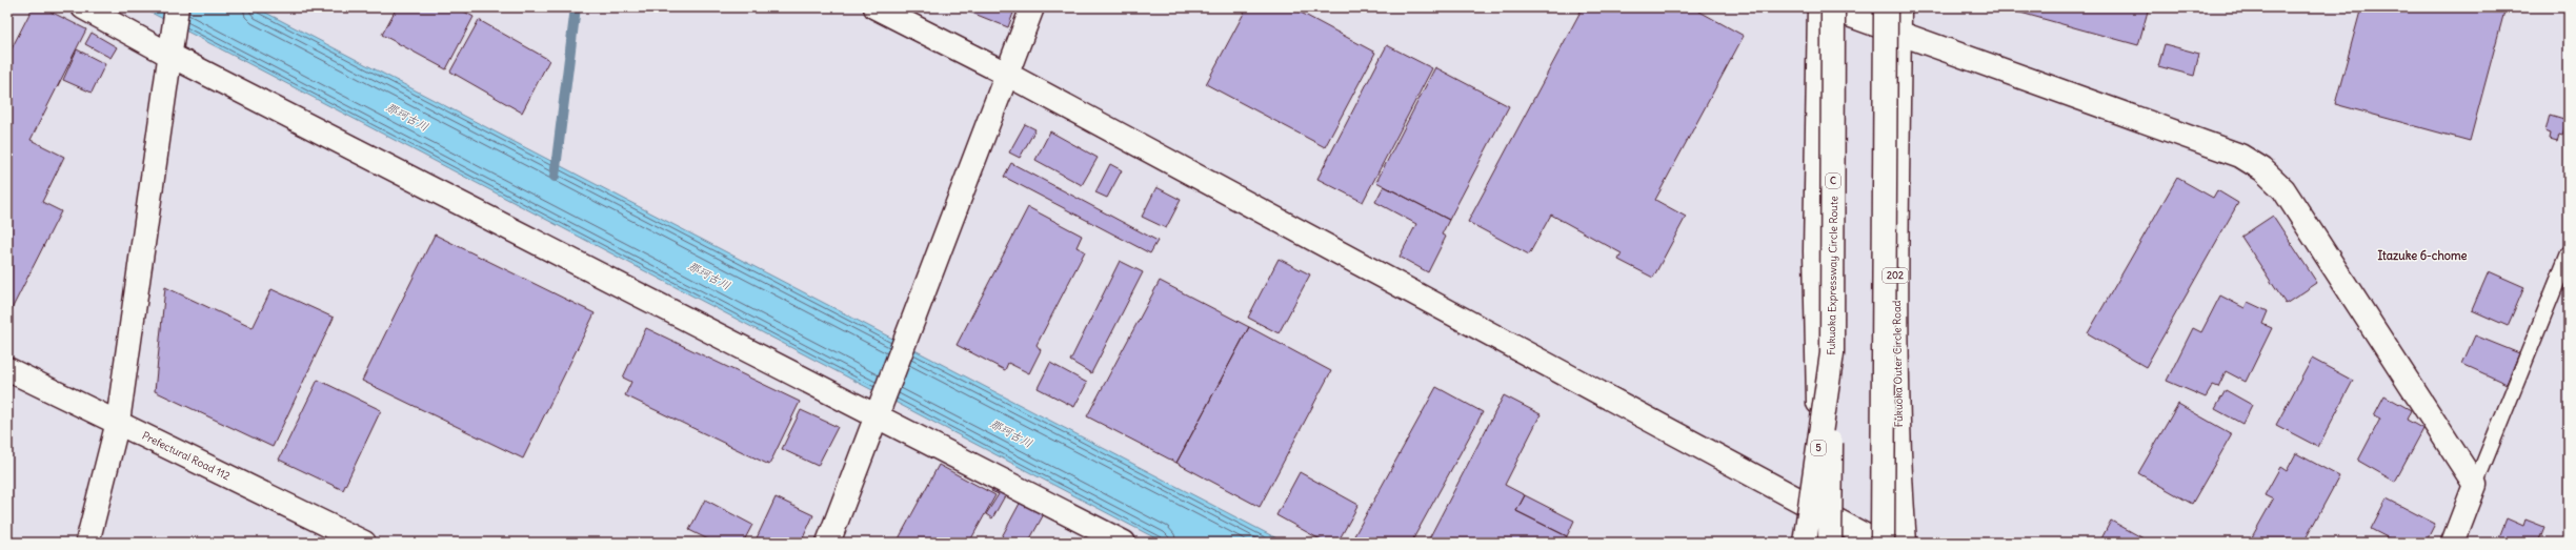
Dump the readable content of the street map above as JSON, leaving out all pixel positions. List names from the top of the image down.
{
  "streets": {
    "main road": [
      "C",
      "Fukuoka Expressway Circle Route",
      "202",
      "Fukuoka Outer Circle Road",
      "5",
      "Prefectural Road 112"
    ]
  },
  "districts": ["Itazuke 6-chome"],
  "water": ["那珂古川"]
}
